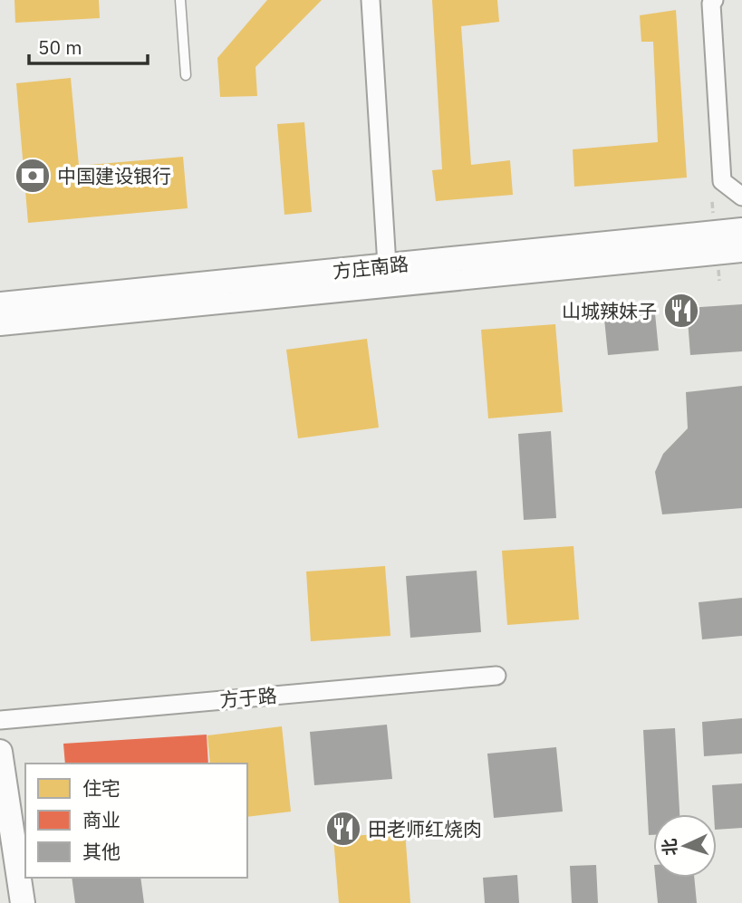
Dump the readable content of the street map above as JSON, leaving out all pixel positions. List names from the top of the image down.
{
  "streets": {
    "main road": ["方庄南路"],
    "street": ["方于路"]
  },
  "places": {
    "bank": ["中国建设银行"],
    "restaurant": ["山城辣妹子", "田老师红烧肉"]
  },
  "legend": ["住宅", "商业", "其他"],
  "scale_bar": "50 m",
  "north": "left"
}
